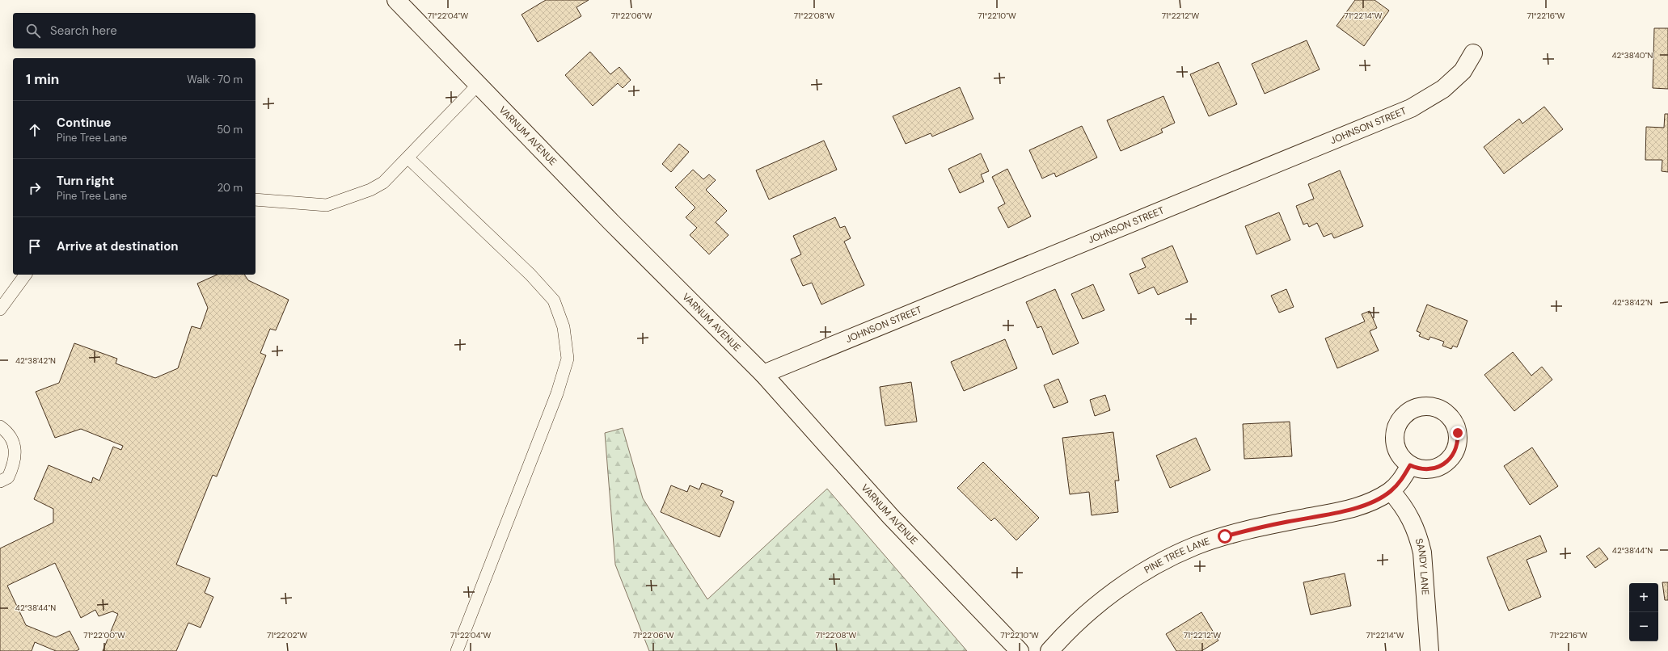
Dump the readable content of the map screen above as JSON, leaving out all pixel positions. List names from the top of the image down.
{
  "streets": {
    "street": [
      "JOHNSON STREET",
      "VARNUM AVENUE",
      "PINE TREE LANE",
      "SANDY LANE"
    ]
  },
  "crossings": [
    ["JOHNSON STREET", "VARNUM AVENUE"],
    ["PINE TREE LANE", "SANDY LANE"]
  ],
  "page": {
    "search": "Search here",
    "heading": ["1 min", "Walk · 70 m"],
    "list": [
      ["Continue", "Pine Tree Lane", "50 m"],
      ["Turn right", "Pine Tree Lane", "20 m"],
      "Arrive at destination"
    ],
    "map_buttons": ["+", "−"]
  },
  "coordinates": [
    "71°22'04\"W",
    "71°22'06\"W",
    "71°22'08\"W",
    "71°22'10\"W",
    "71°22'12\"W",
    "71°22'14\"W",
    "71°22'16\"W",
    "42°38'40\"N",
    "42°38'42\"N",
    "42°38'44\"N",
    "71°22'00\"W",
    "71°22'02\"W"
  ]
}
